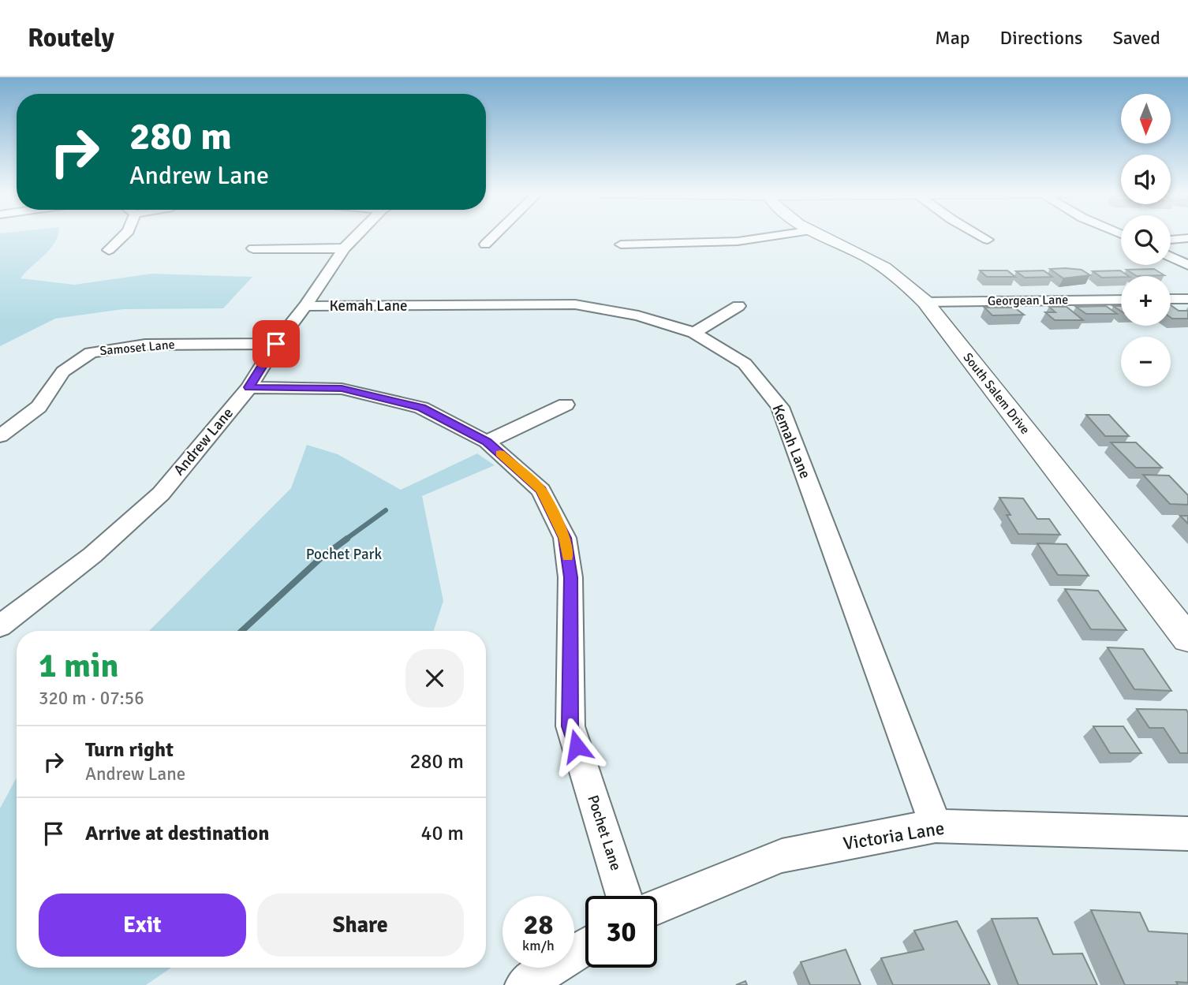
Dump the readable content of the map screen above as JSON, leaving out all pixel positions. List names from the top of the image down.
{
  "streets": {
    "street": [
      "Georgean Lane",
      "Kemah Lane",
      "Samoset Lane",
      "South Salem Drive",
      "Andrew Lane",
      "Pochet Lane",
      "Victoria Lane"
    ]
  },
  "crossings": [
    ["Georgean Lane", "South Salem Drive"],
    ["Kemah Lane", "Andrew Lane"],
    ["Kemah Lane", "Victoria Lane"],
    ["Samoset Lane", "Andrew Lane"],
    ["Andrew Lane", "Pochet Lane"]
  ],
  "parks": ["Pochet Park"],
  "north": "bottom",
  "page": {
    "header": "Routely",
    "nav": ["Map", "Directions", "Saved"],
    "map_buttons": ["+", "−"],
    "turn": ["280 m", "Andrew Lane"],
    "heading": ["1 min", "320 m · 07:56"],
    "list": [
      {
        "name": "Turn right",
        "note": "Andrew Lane",
        "value": "280 m"
      },
      {
        "name": "Arrive at destination",
        "value": "40 m"
      }
    ],
    "buttons": ["Exit", "Share"],
    "speed": "28 km/h",
    "limit": "30"
  }
}
